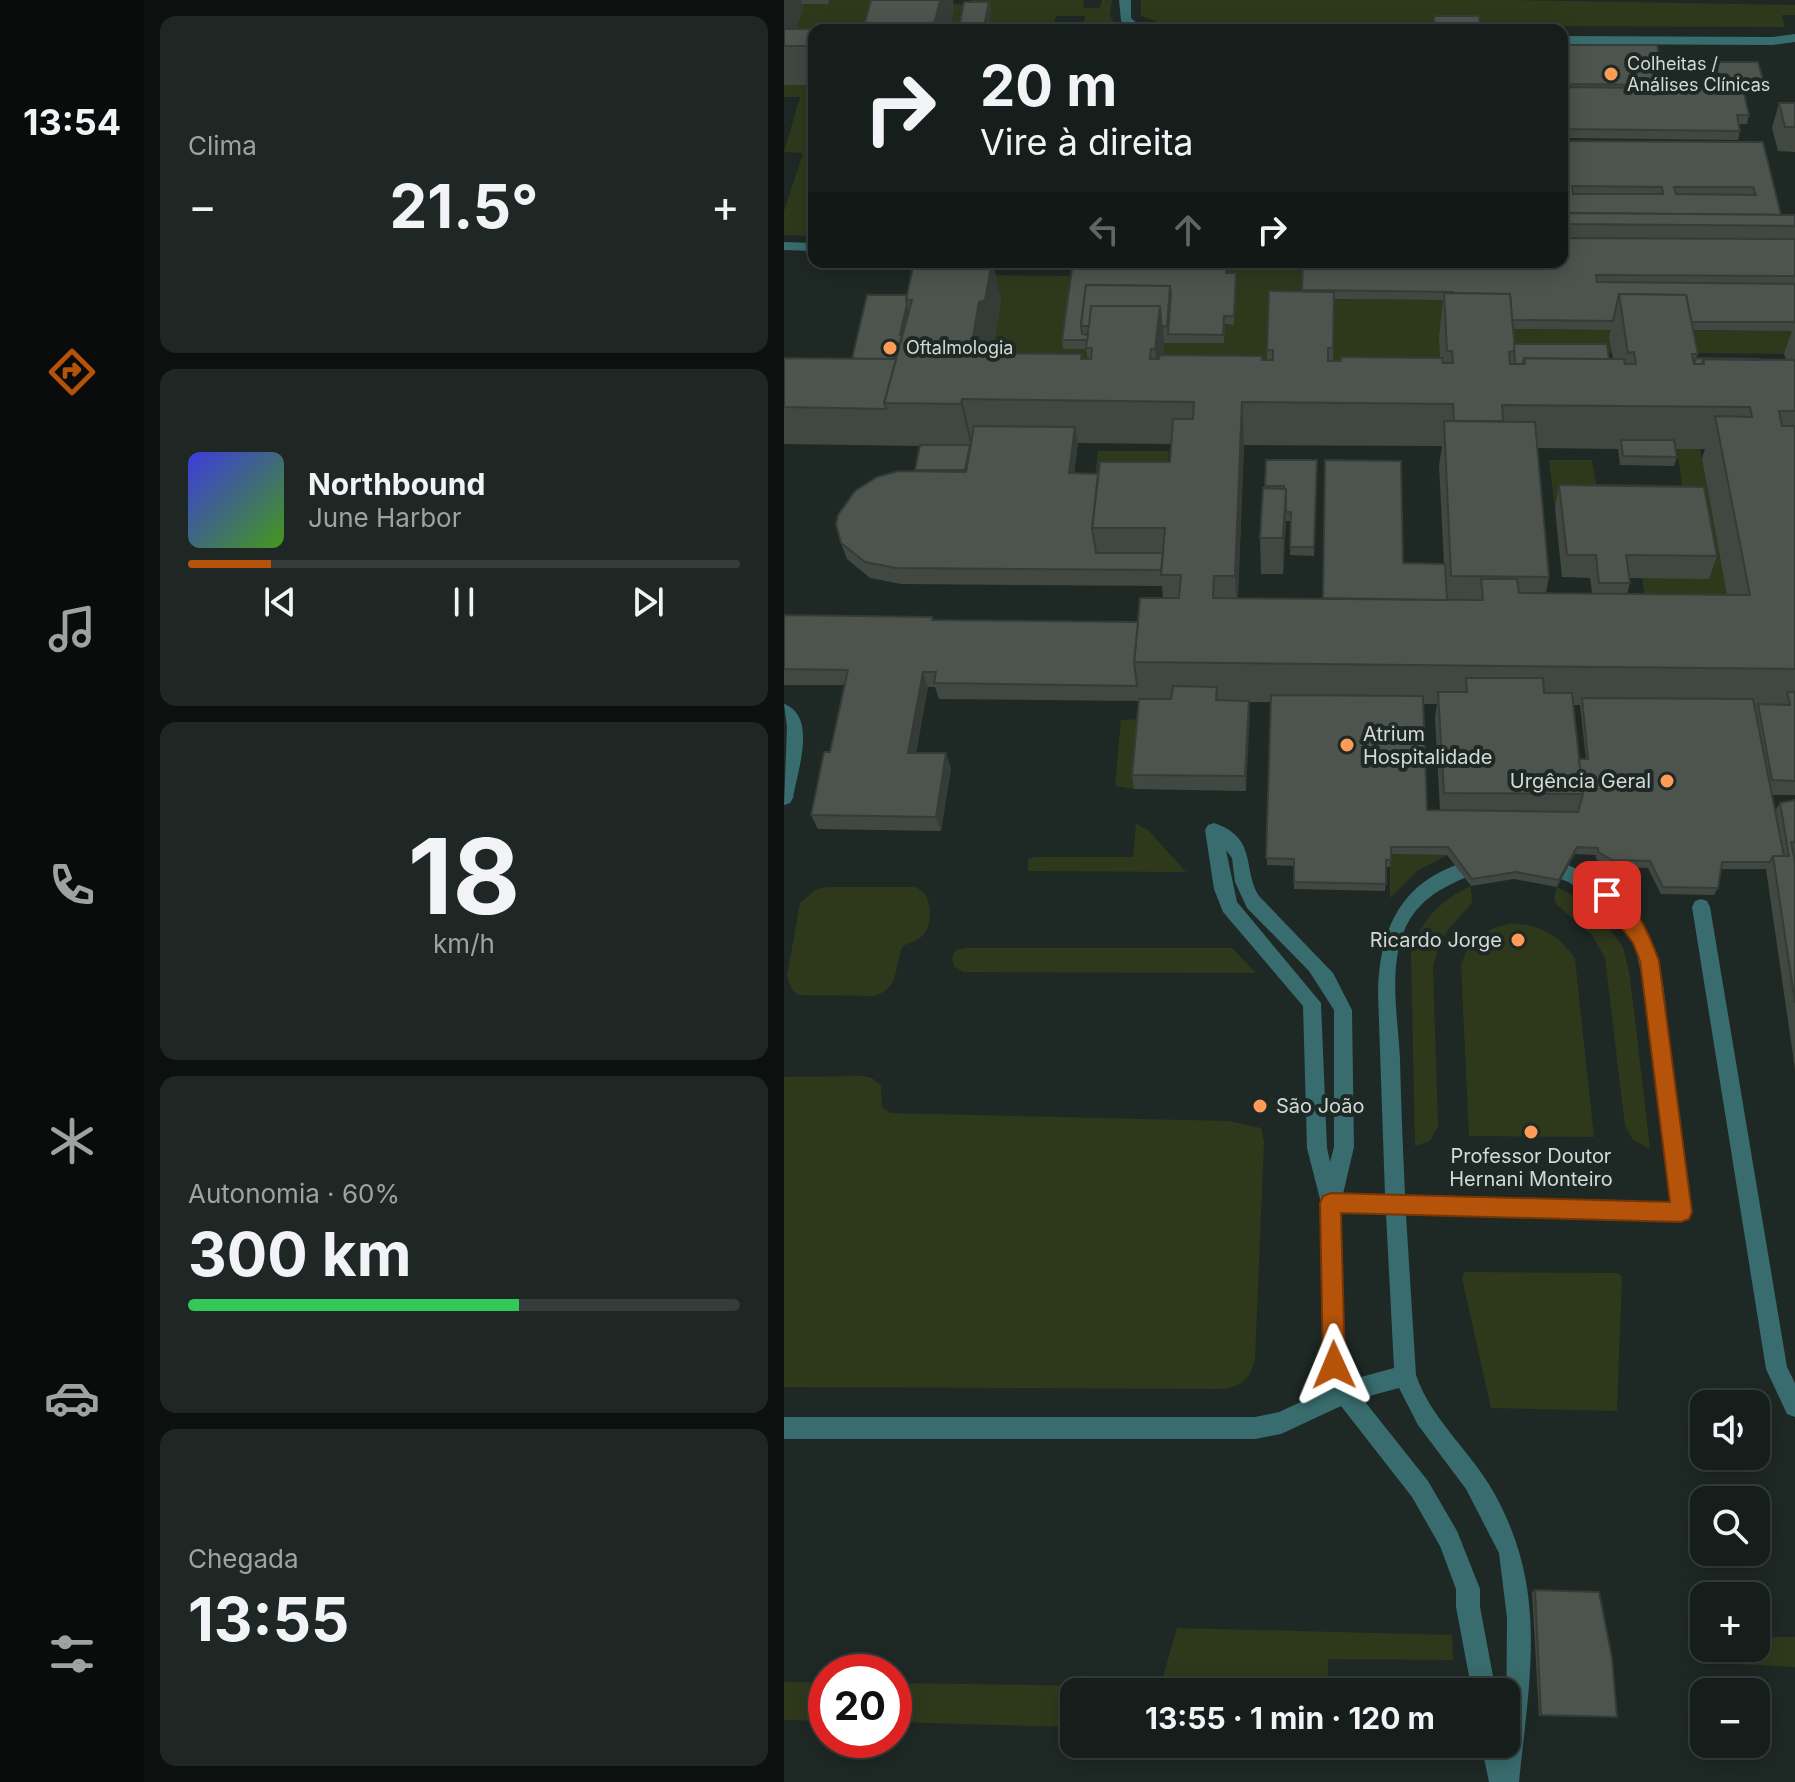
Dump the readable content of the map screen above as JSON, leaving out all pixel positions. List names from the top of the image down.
{
  "places": [
    "Colheitas / Análises Clínicas",
    "Oftalmologia",
    "Atrium Hospitalidade",
    "Urgência Geral",
    "Ricardo Jorge",
    "São João",
    "Professor Doutor Hernani Monteiro"
  ],
  "page": {
    "tabs": "13:54",
    "tile": [
      "Clima",
      ["18", "km/h"],
      ["Autonomia · 60%", "300 km"],
      ["Chegada", "13:55"]
    ],
    "turn": ["20 m", "Vire à direita"],
    "heat": ["−", "21.5°", "+"],
    "song": ["Northbound", "June Harbor"],
    "map_buttons": ["+", "−"],
    "limit": "20",
    "trip": "13:55 · 1 min · 120 m"
  }
}
